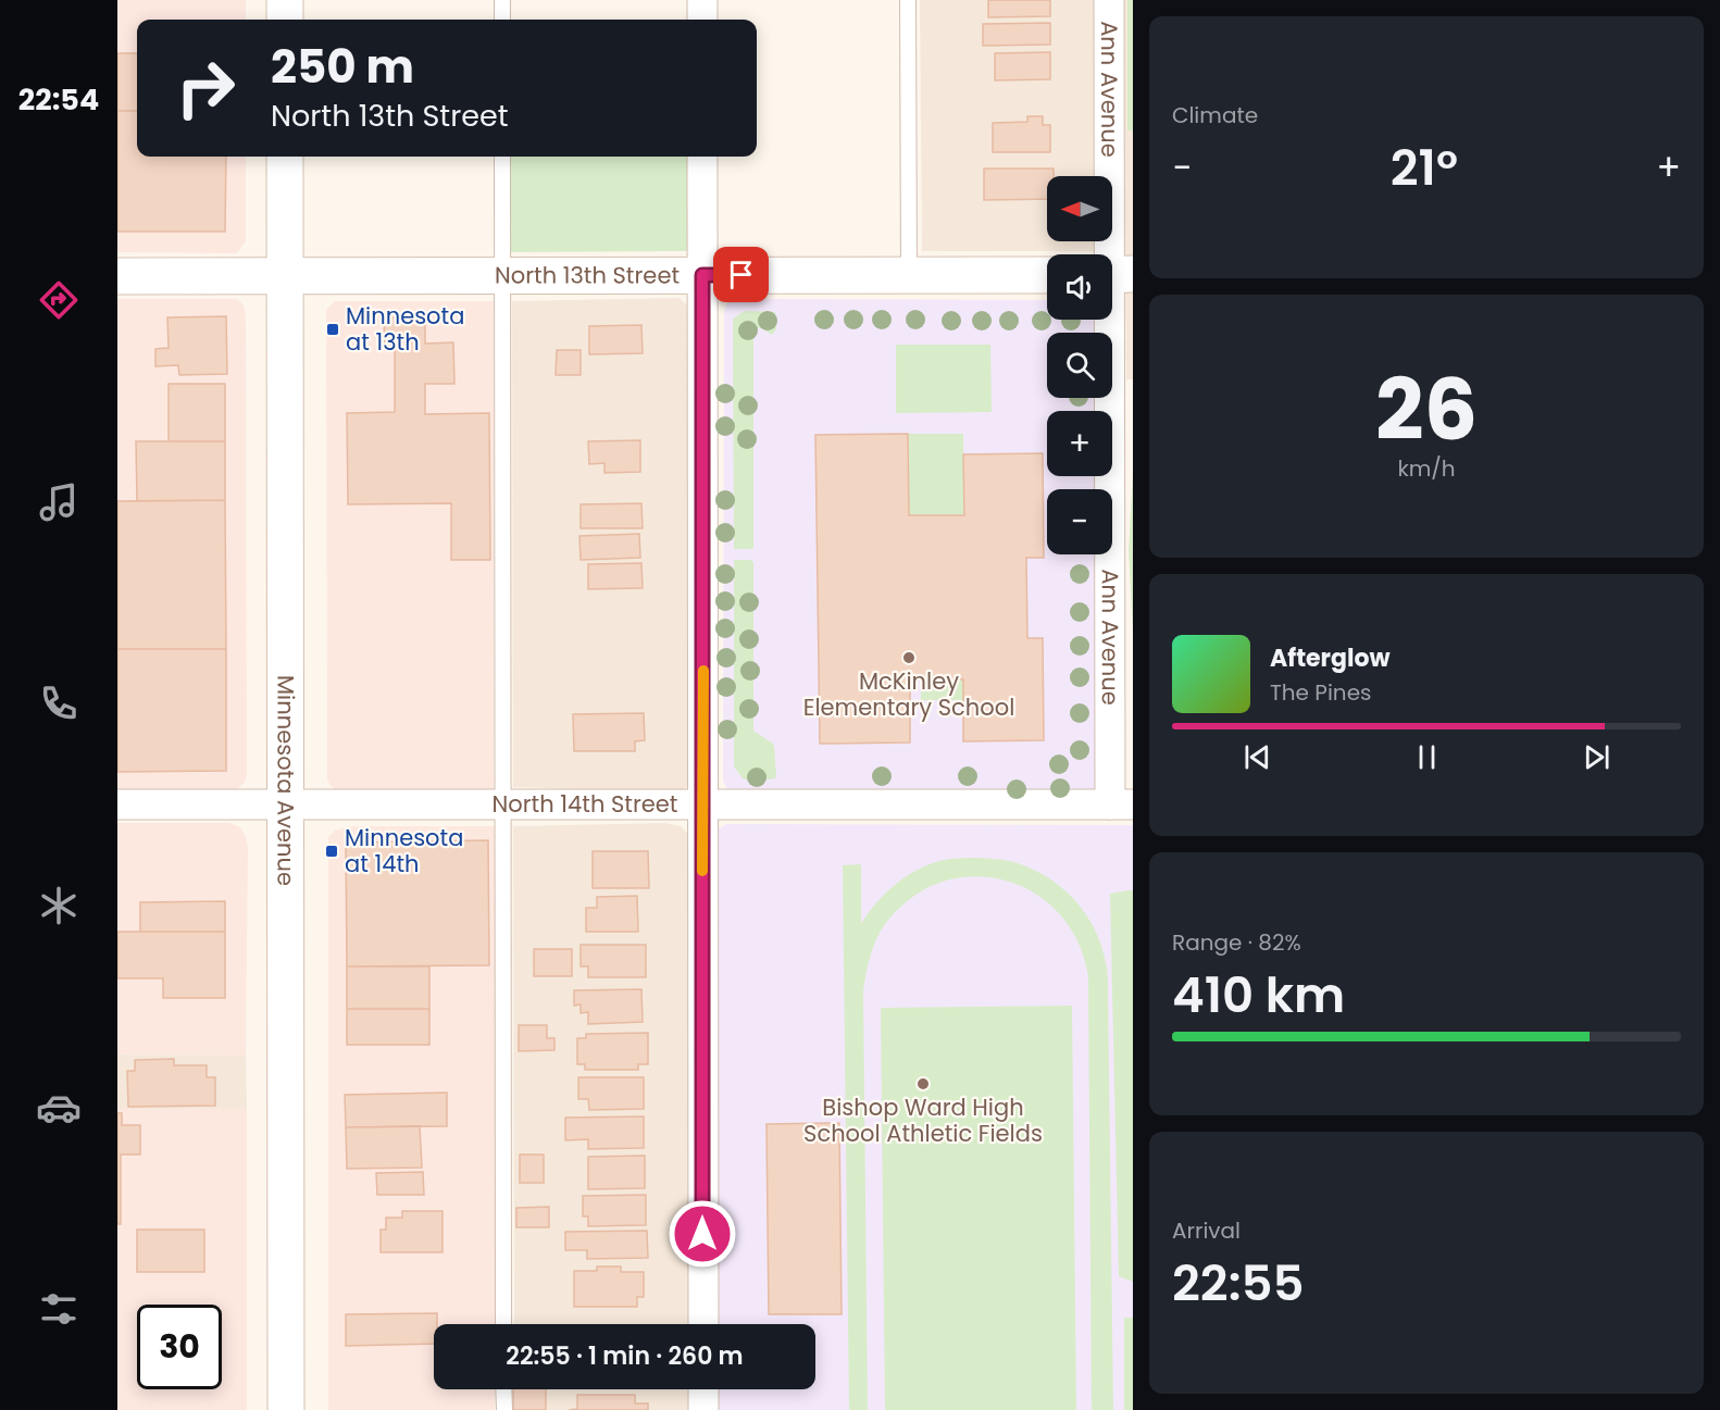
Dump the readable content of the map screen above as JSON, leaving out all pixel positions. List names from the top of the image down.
{
  "streets": {
    "main road": ["North 13th Street", "Minnesota Avenue"],
    "street": ["Ann Avenue", "North 14th Street"]
  },
  "crossings": [
    ["Ann Avenue", "North 14th Street"],
    ["North 13th Street", "Minnesota Avenue"],
    ["Minnesota Avenue", "North 14th Street"]
  ],
  "places": {
    "transit": ["Minnesota at 13th", "Minnesota at 14th"],
    "other": ["McKinley Elementary School", "Bishop Ward High School Athletic Fields"]
  },
  "north": "left",
  "page": {
    "tabs": "22:54",
    "tile": [
      "Climate",
      ["26", "km/h"],
      ["Range · 82%", "410 km"],
      ["Arrival", "22:55"]
    ],
    "turn": ["250 m", "North 13th Street"],
    "heat": ["−", "21°", "+"],
    "map_buttons": ["+", "−"],
    "song": ["Afterglow", "The Pines"],
    "limit": "30",
    "trip": "22:55 · 1 min · 260 m"
  }
}
